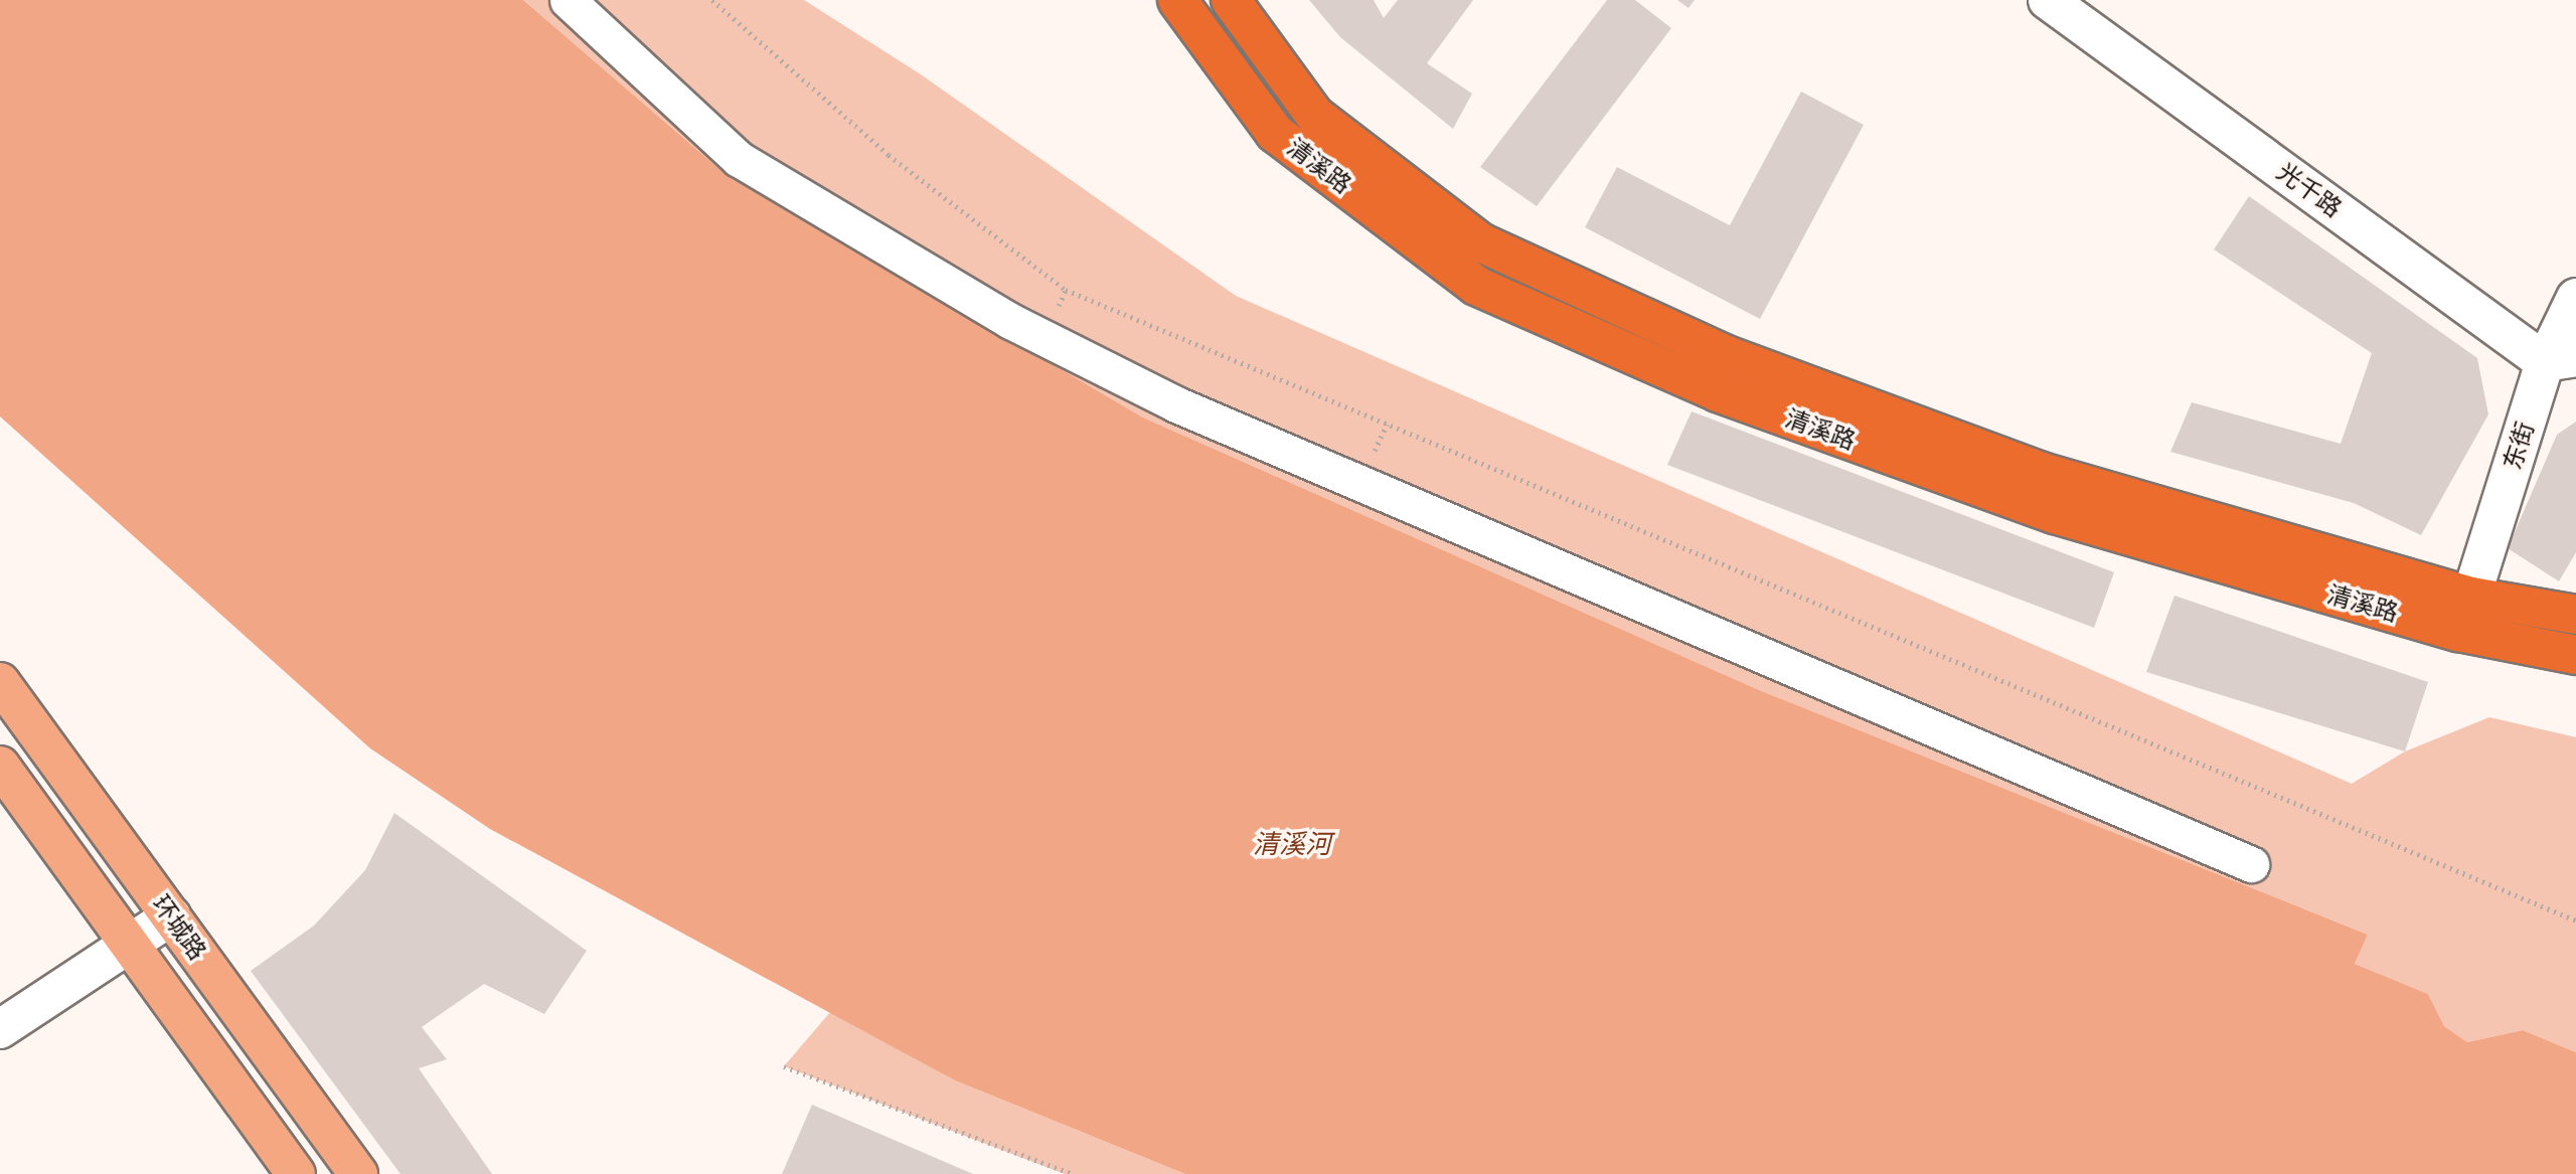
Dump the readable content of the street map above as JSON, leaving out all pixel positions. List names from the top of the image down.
{
  "streets": {
    "highway": ["清溪路"],
    "main road": ["光千路", "东街", "环城路"]
  },
  "crossings": [
    ["清溪路", "东街"],
    ["光千路", "东街"]
  ],
  "water": ["清溪河"]
}
